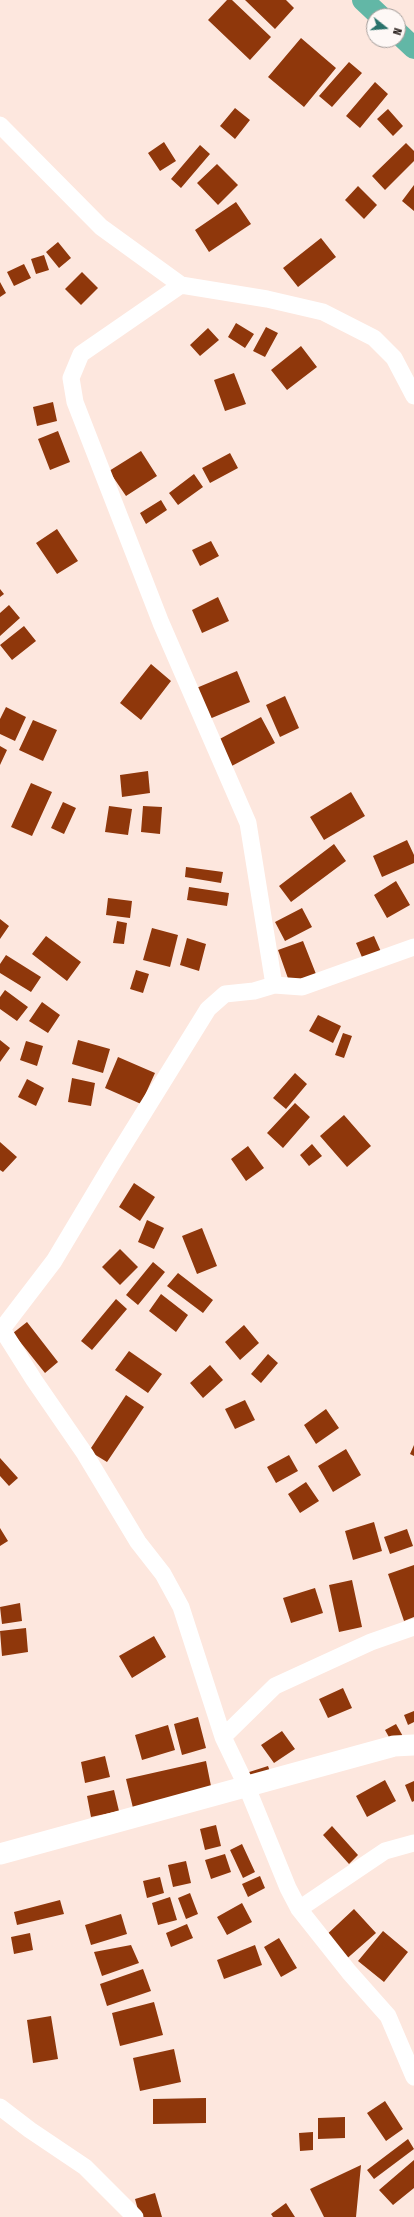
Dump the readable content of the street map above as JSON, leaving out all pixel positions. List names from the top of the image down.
{
  "north": "right"
}
